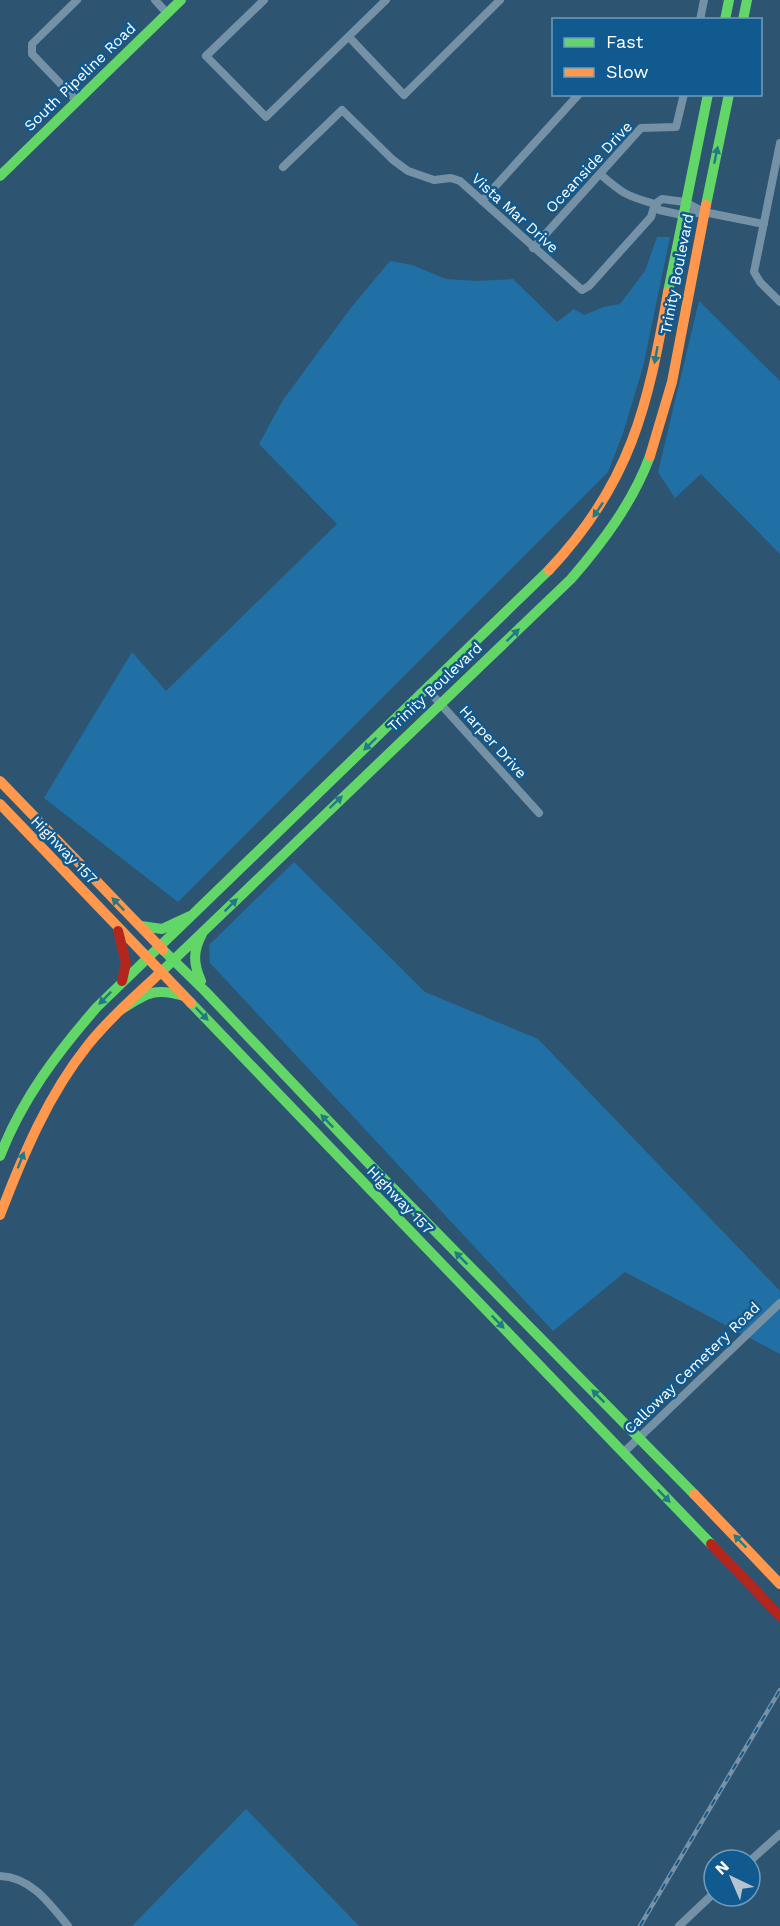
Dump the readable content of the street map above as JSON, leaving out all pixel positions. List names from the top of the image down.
{
  "streets": {
    "main road": ["South Pipeline Road", "Trinity Boulevard", "Highway 157"],
    "street": [
      "Oceanside Drive",
      "Vista Mar Drive",
      "Harper Drive",
      "Calloway Cemetery Road"
    ]
  },
  "crossings": [
    ["Oceanside Drive", "Vista Mar Drive"],
    ["Trinity Boulevard", "Harper Drive"],
    ["Trinity Boulevard", "Highway 157"],
    ["Highway 157", "Calloway Cemetery Road"]
  ],
  "legend": ["Fast", "Slow"],
  "north": "top left"
}
